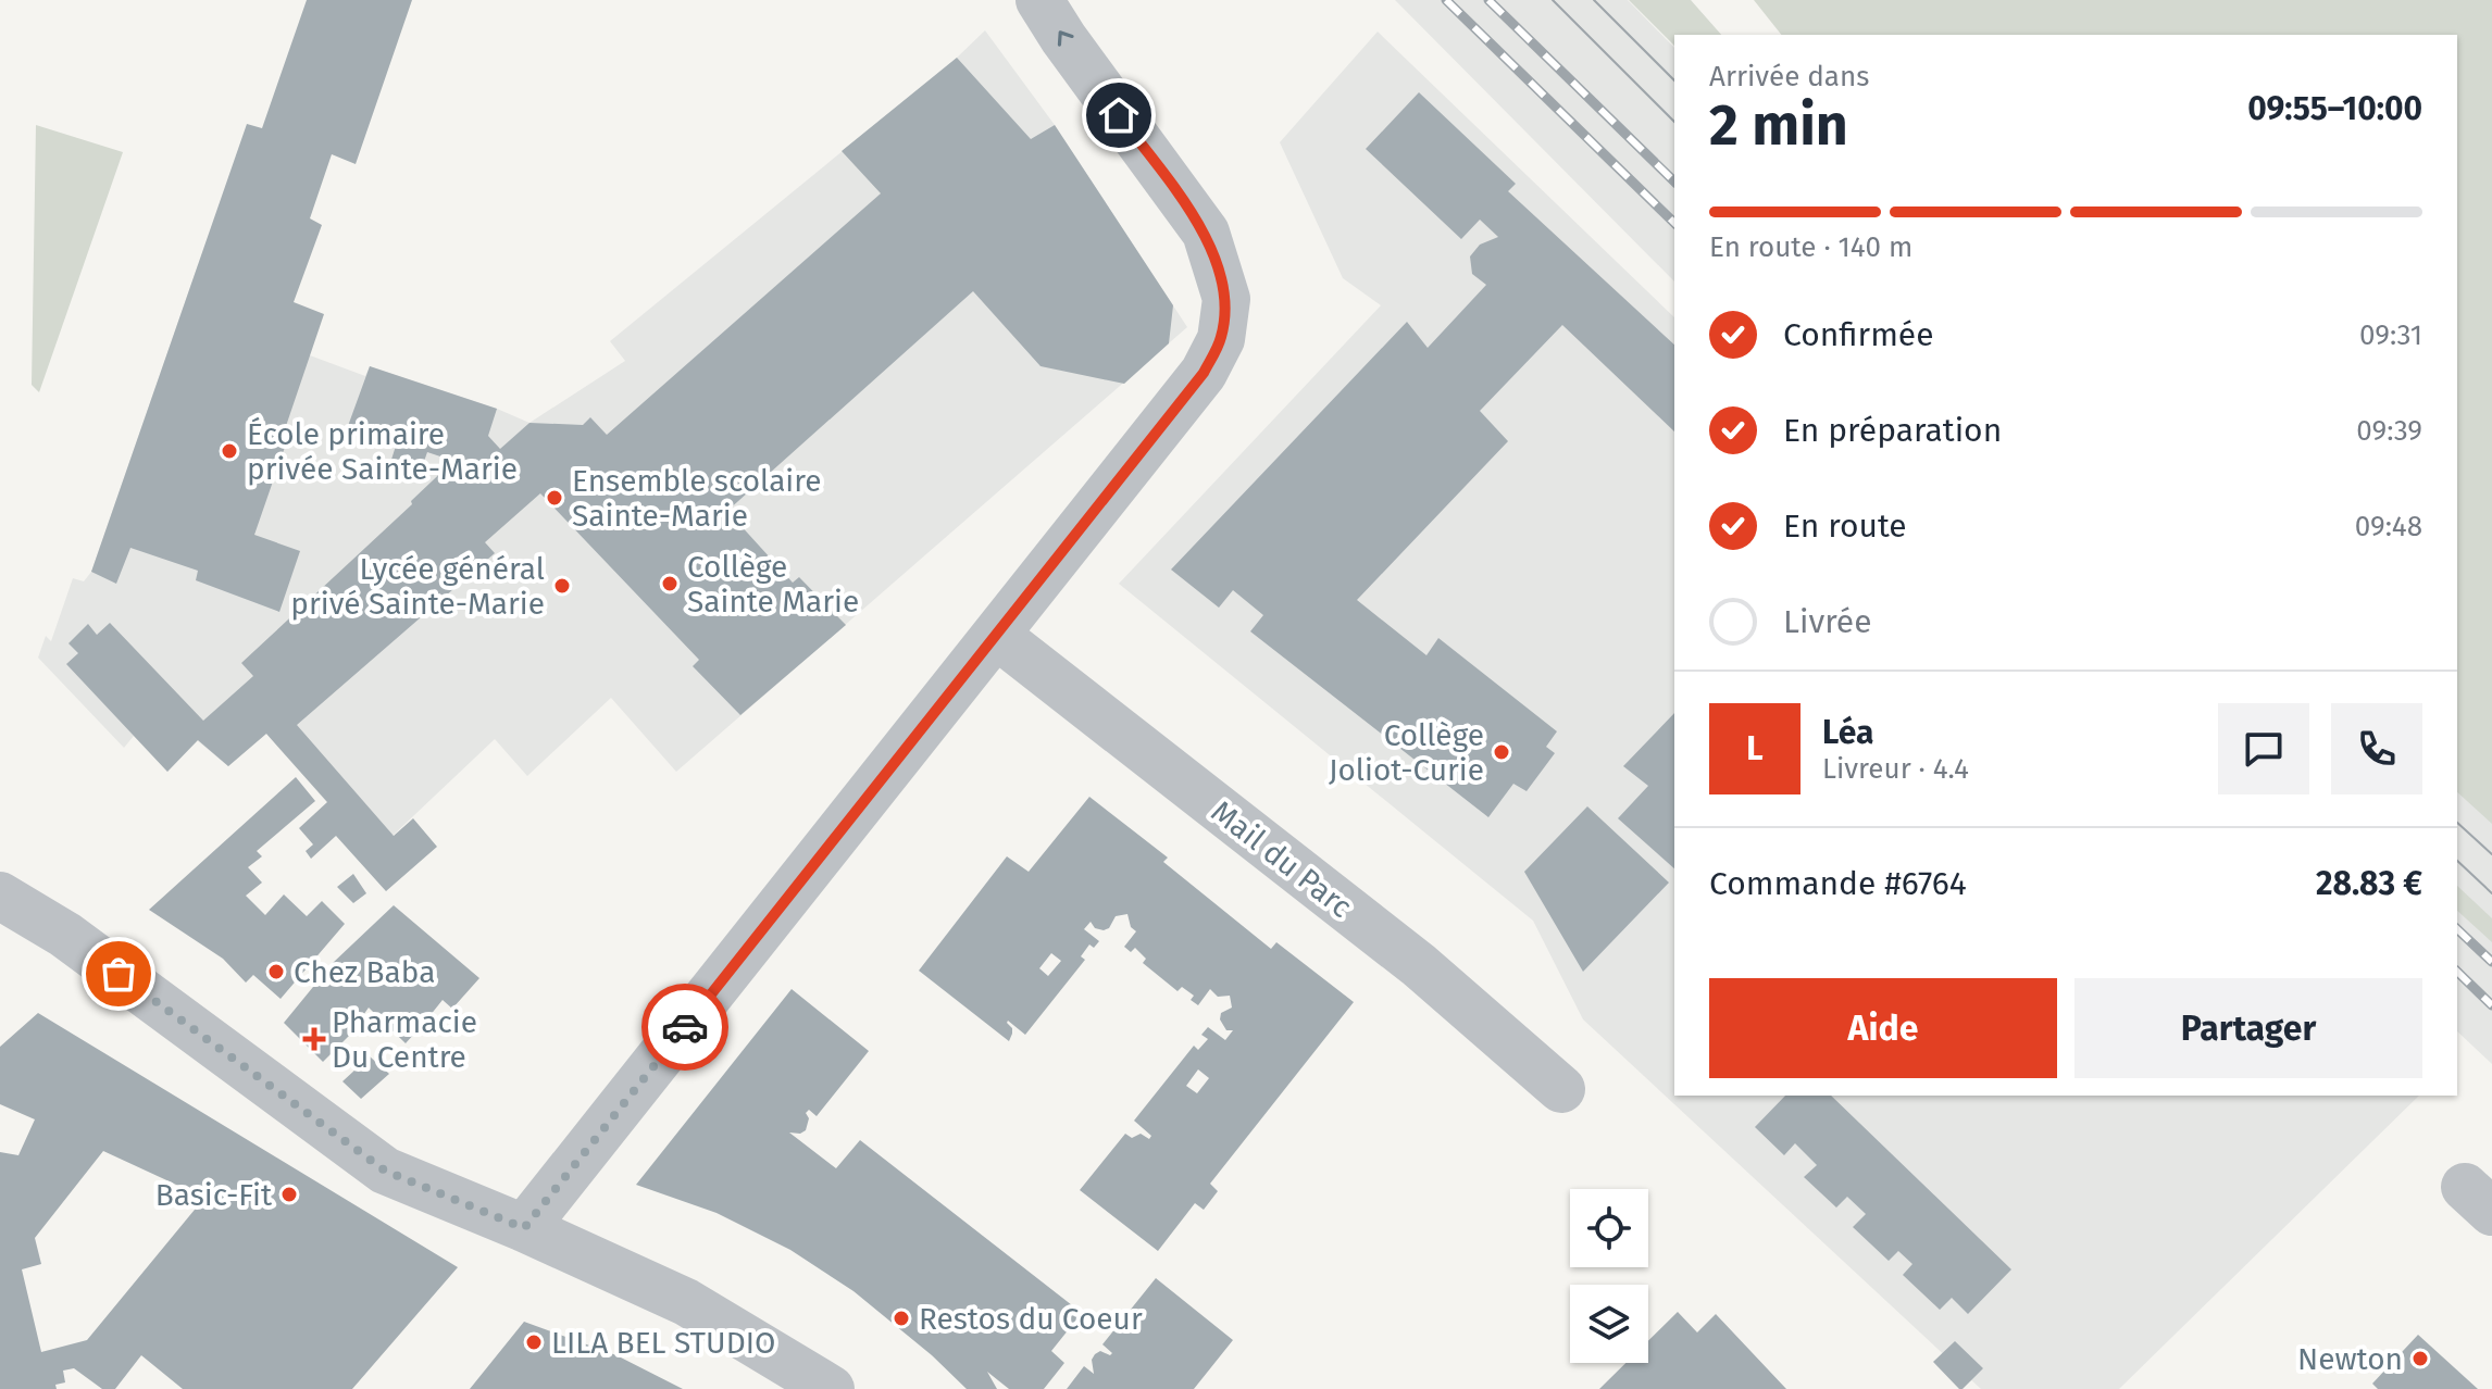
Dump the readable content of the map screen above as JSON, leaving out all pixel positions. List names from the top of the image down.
{
  "streets": {
    "street": ["Mail du Parc"]
  },
  "places": {
    "other": [
      "École primaire privée Sainte-Marie",
      "Ensemble scolaire Sainte-Marie",
      "Collège Sainte Marie",
      "Lycée général privé Sainte-Marie",
      "Collège Joliot-Curie",
      "Chez Baba",
      "Basic-Fit",
      "Restos du Coeur",
      "LILA BEL STUDIO",
      "Newton"
    ],
    "health": ["Pharmacie Du Centre"]
  },
  "page": {
    "heading": ["2 min", "Arrivée dans", "09:55–10:00"],
    "panel": [
      "Léa",
      "Livreur · 4.4",
      "Commande #6764",
      "28.83 €"
    ],
    "bar": "En route · 140 m",
    "list": [
      ["Confirmée", "09:31"],
      ["En préparation", "09:39"],
      ["En route", "09:48"],
      "Livrée"
    ],
    "round": "L",
    "buttons": ["Aide", "Partager"]
  }
}
